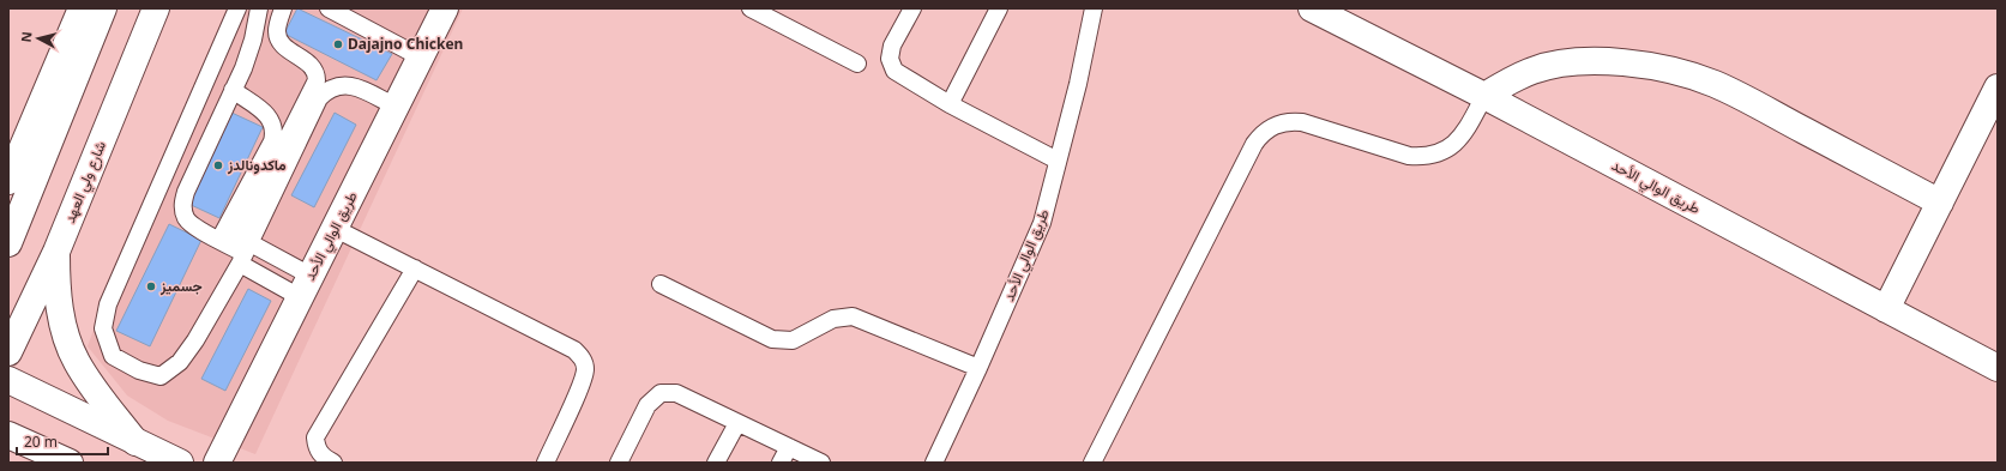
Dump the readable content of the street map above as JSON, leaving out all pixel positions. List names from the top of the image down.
{
  "streets": {
    "street": ["شارع ولي العهد", "طريق الوالي الأحد"]
  },
  "places": ["Dajajno Chicken", "ماكدونالدز", "جسميز"],
  "scale_bar": "20 m",
  "north": "left"
}
